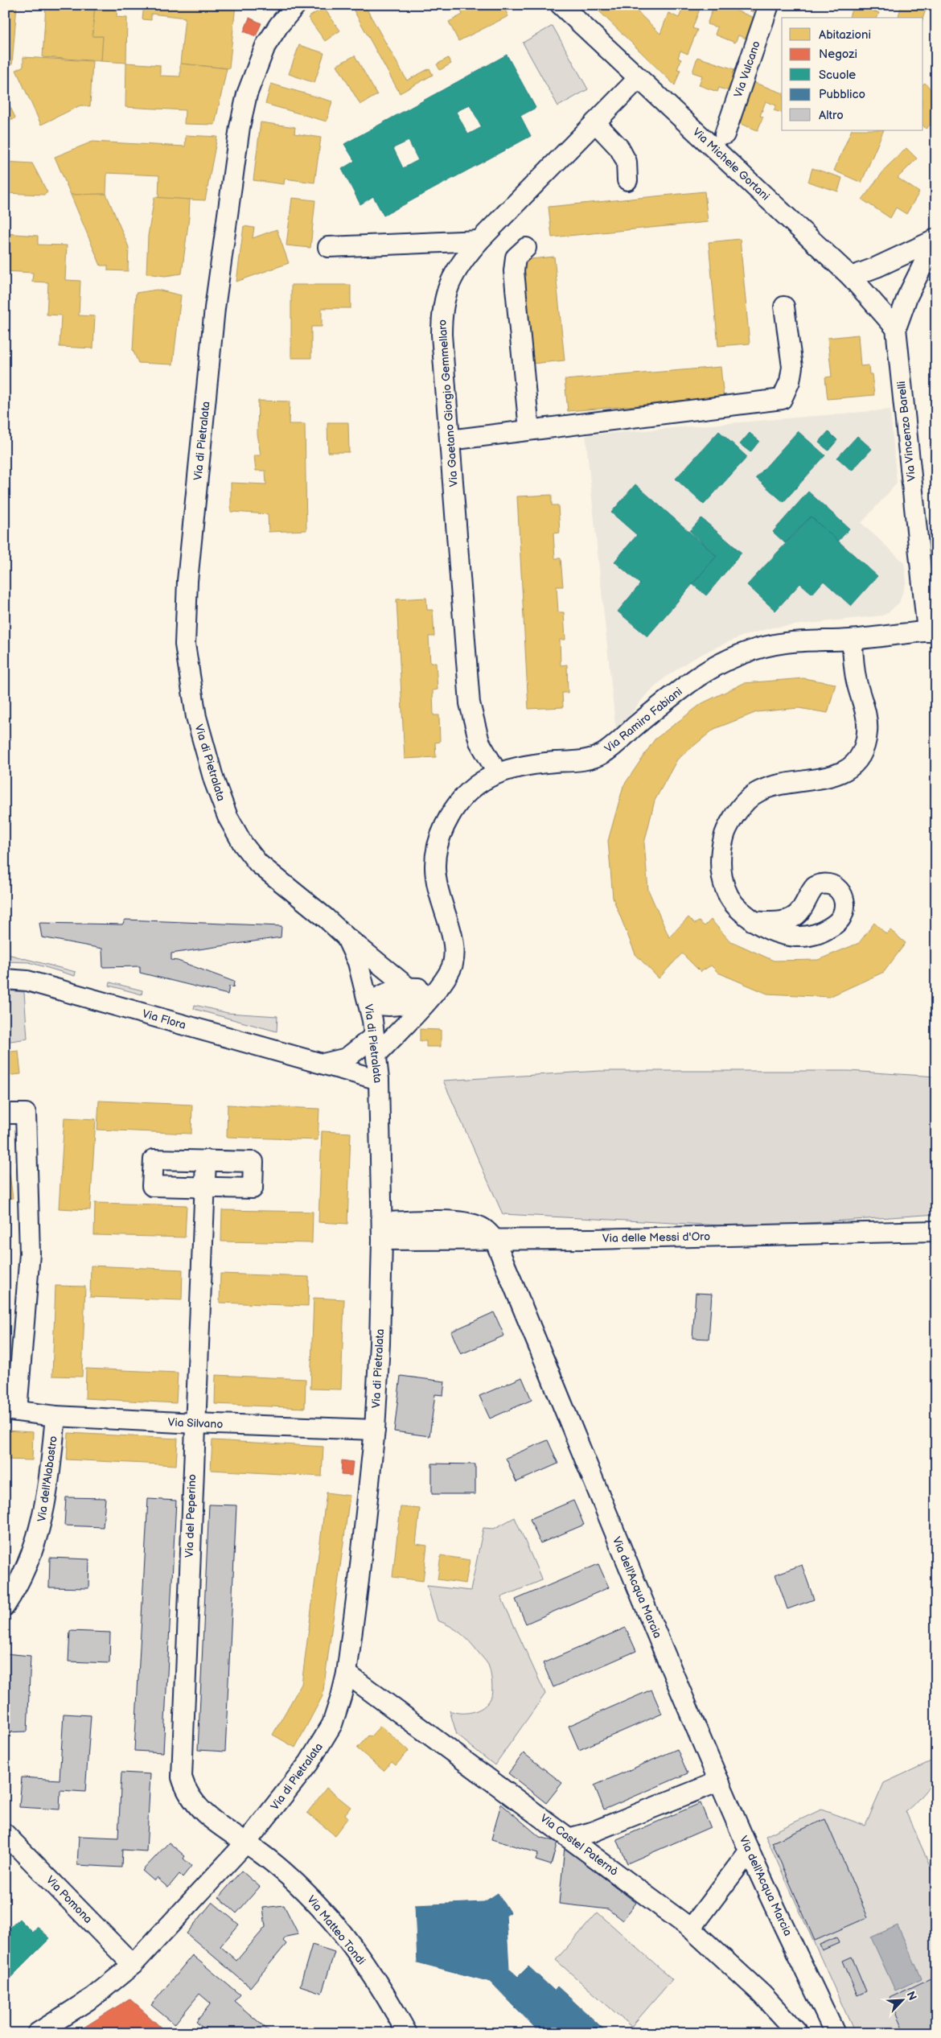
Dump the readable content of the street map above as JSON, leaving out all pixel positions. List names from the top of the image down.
{
  "streets": {
    "street": [
      "Via Vulcano",
      "Via Michele Gortani",
      "Via Gaetano Giorgio Gemmellaro",
      "Via Vincenzo Barelli",
      "Via di Pietralata",
      "Via Ramiro Fabiani",
      "Via Flora",
      "Via delle Messi d'Oro",
      "Via Silvano",
      "Via dell'Alabastro",
      "Via del Peperino",
      "Via dell'Acqua Marcia",
      "Via Castel Paternò",
      "Via Pomona",
      "Via Matteo Tondi"
    ]
  },
  "crossings": [
    ["Via Michele Gortani", "Via Gaetano Giorgio Gemmellaro"],
    ["Via Michele Gortani", "Via Vincenzo Barelli"],
    ["Via Gaetano Giorgio Gemmellaro", "Via Ramiro Fabiani"],
    ["Via Vincenzo Barelli", "Via Ramiro Fabiani"],
    ["Via di Pietralata", "Via Ramiro Fabiani"],
    ["Via di Pietralata", "Via Flora"],
    ["Via di Pietralata", "Via Silvano"],
    ["Via di Pietralata", "Via del Peperino"],
    ["Via di Pietralata", "Via Castel Paternò"],
    ["Via di Pietralata", "Via Pomona"],
    ["Via di Pietralata", "Via Matteo Tondi"],
    ["Via Ramiro Fabiani", "Via Flora"],
    ["Via delle Messi d'Oro", "Via dell'Acqua Marcia"],
    ["Via Silvano", "Via dell'Alabastro"],
    ["Via Silvano", "Via del Peperino"],
    ["Via del Peperino", "Via Matteo Tondi"]
  ],
  "legend": [
    "Abitazioni",
    "Negozi",
    "Scuole",
    "Pubblico",
    "Altro"
  ],
  "north": "top right"
}
